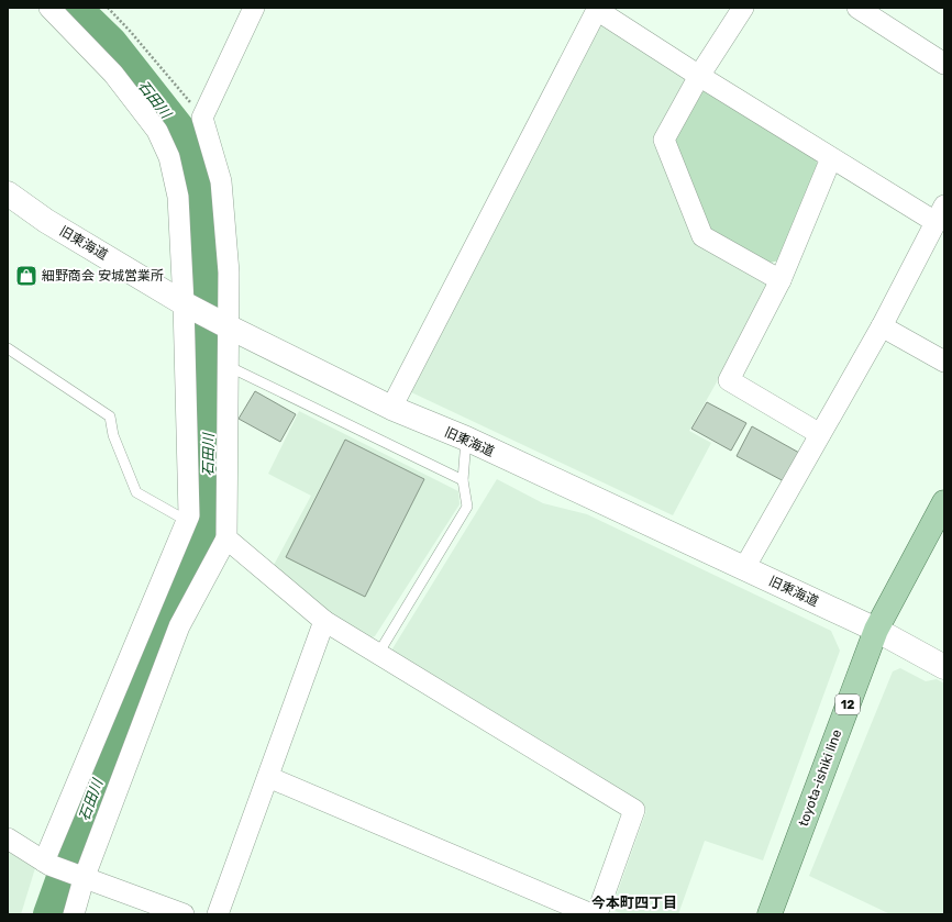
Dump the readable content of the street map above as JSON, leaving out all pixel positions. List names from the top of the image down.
{
  "streets": {
    "main road": ["12", "toyota-ishiki line"],
    "street": ["旧東海道"]
  },
  "crossings": [
    ["旧東海道", "toyota-ishiki line"]
  ],
  "districts": ["今本町四丁目"],
  "water": ["石田川"],
  "places": {
    "shop": ["細野商会 安城営業所"]
  }
}
